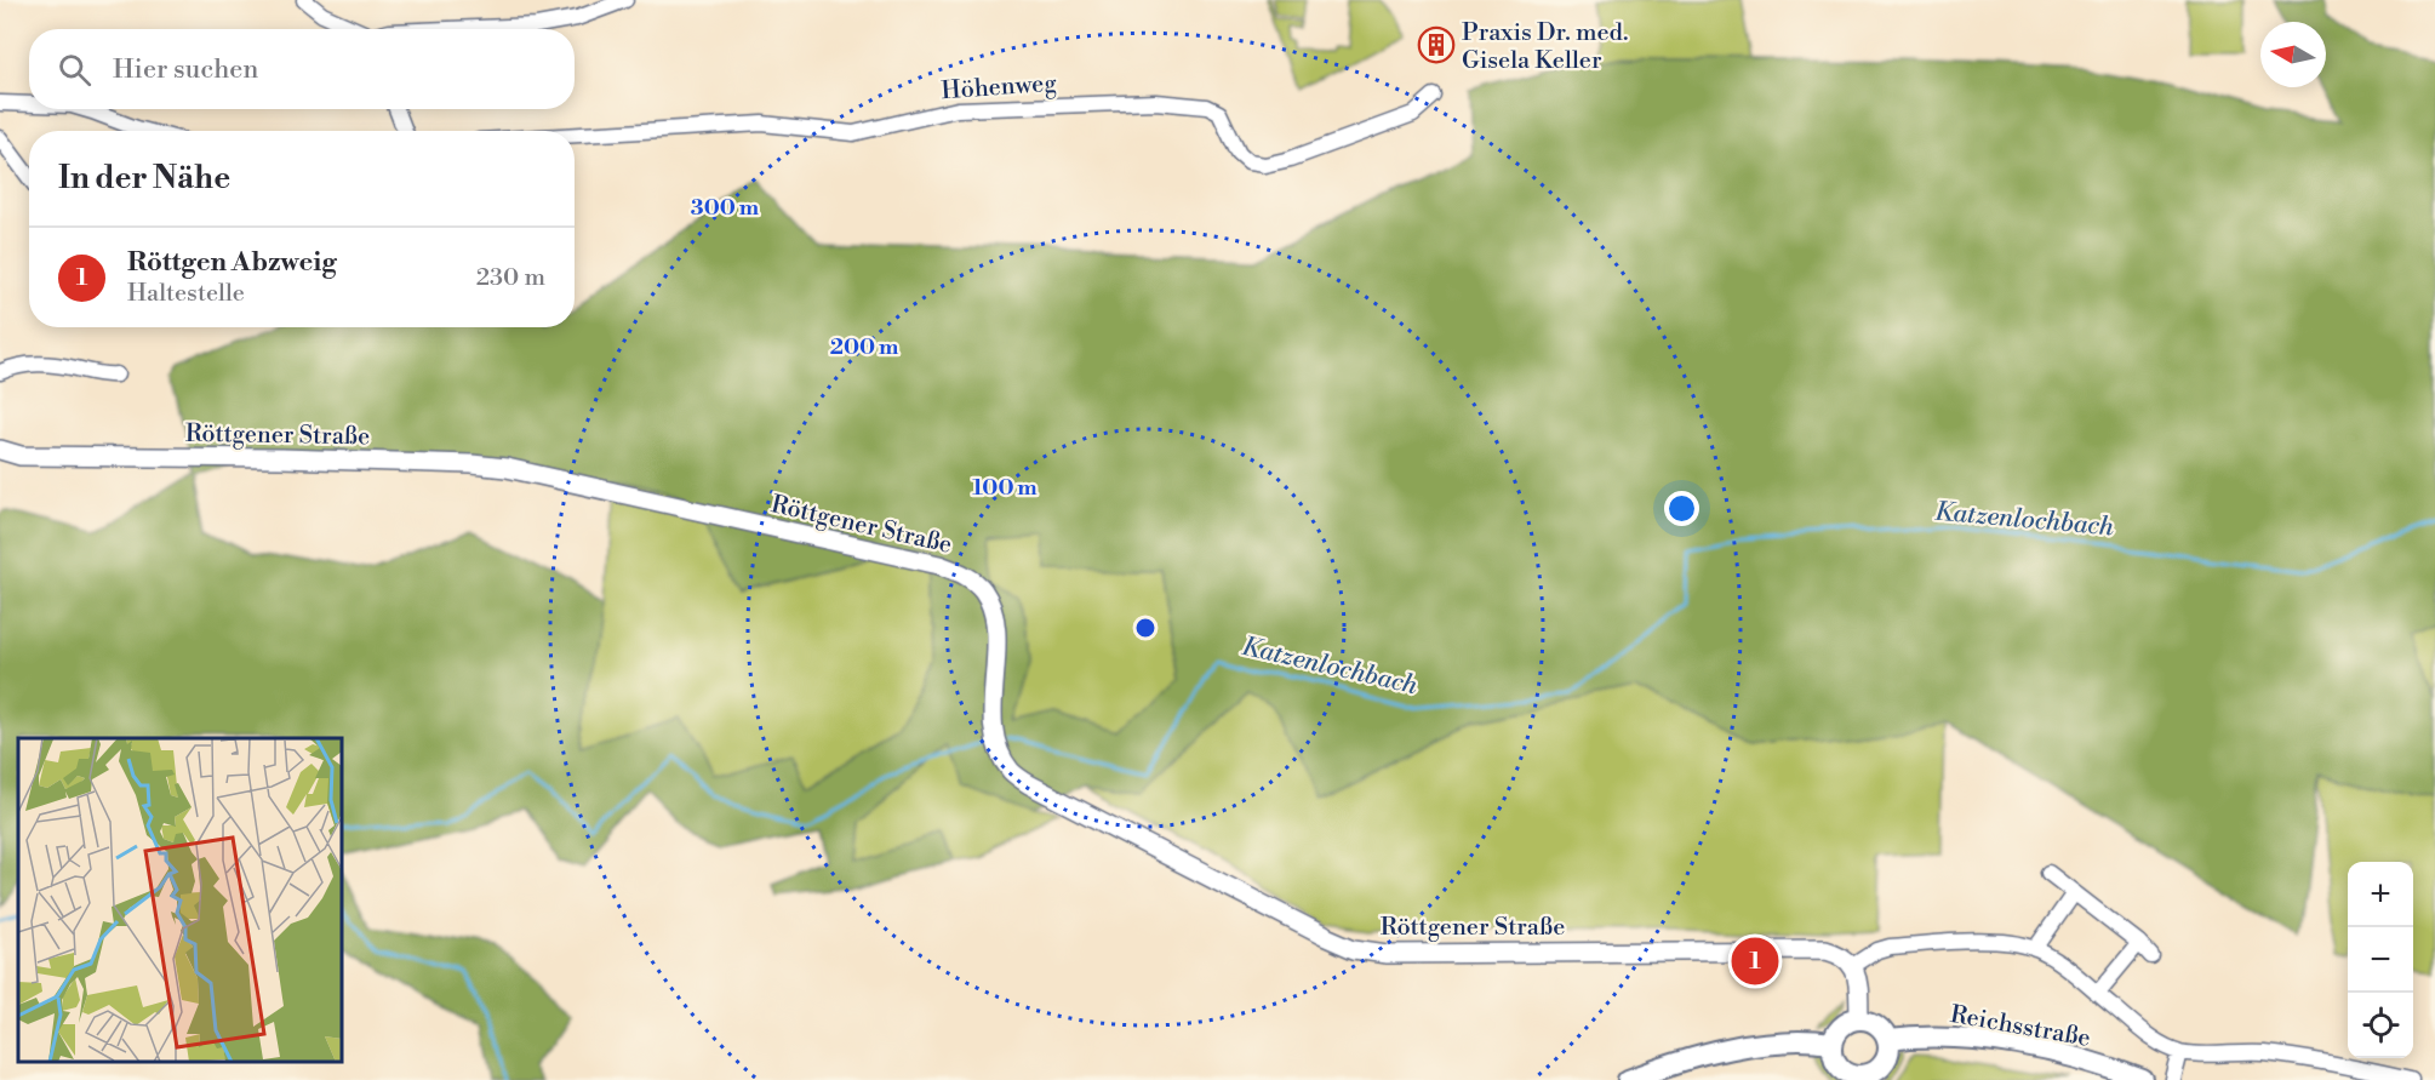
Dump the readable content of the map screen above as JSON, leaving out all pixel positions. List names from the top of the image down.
{
  "streets": {
    "main road": ["Reichsstraße"],
    "street": ["Höhenweg", "Röttgener Straße"]
  },
  "water": ["Katzenlochbach"],
  "places": {
    "building": ["Praxis Dr. med. Gisela Keller"]
  },
  "north": "left",
  "page": {
    "search": "Hier suchen",
    "heading": "In der Nähe",
    "list": [
      {
        "mark": "1",
        "name": "Röttgen Abzweig",
        "note": "Haltestelle",
        "value": "230 m"
      }
    ],
    "map_buttons": ["+", "−"],
    "pins": "1"
  },
  "rings": ["300 m", "200 m", "100 m"]
}
